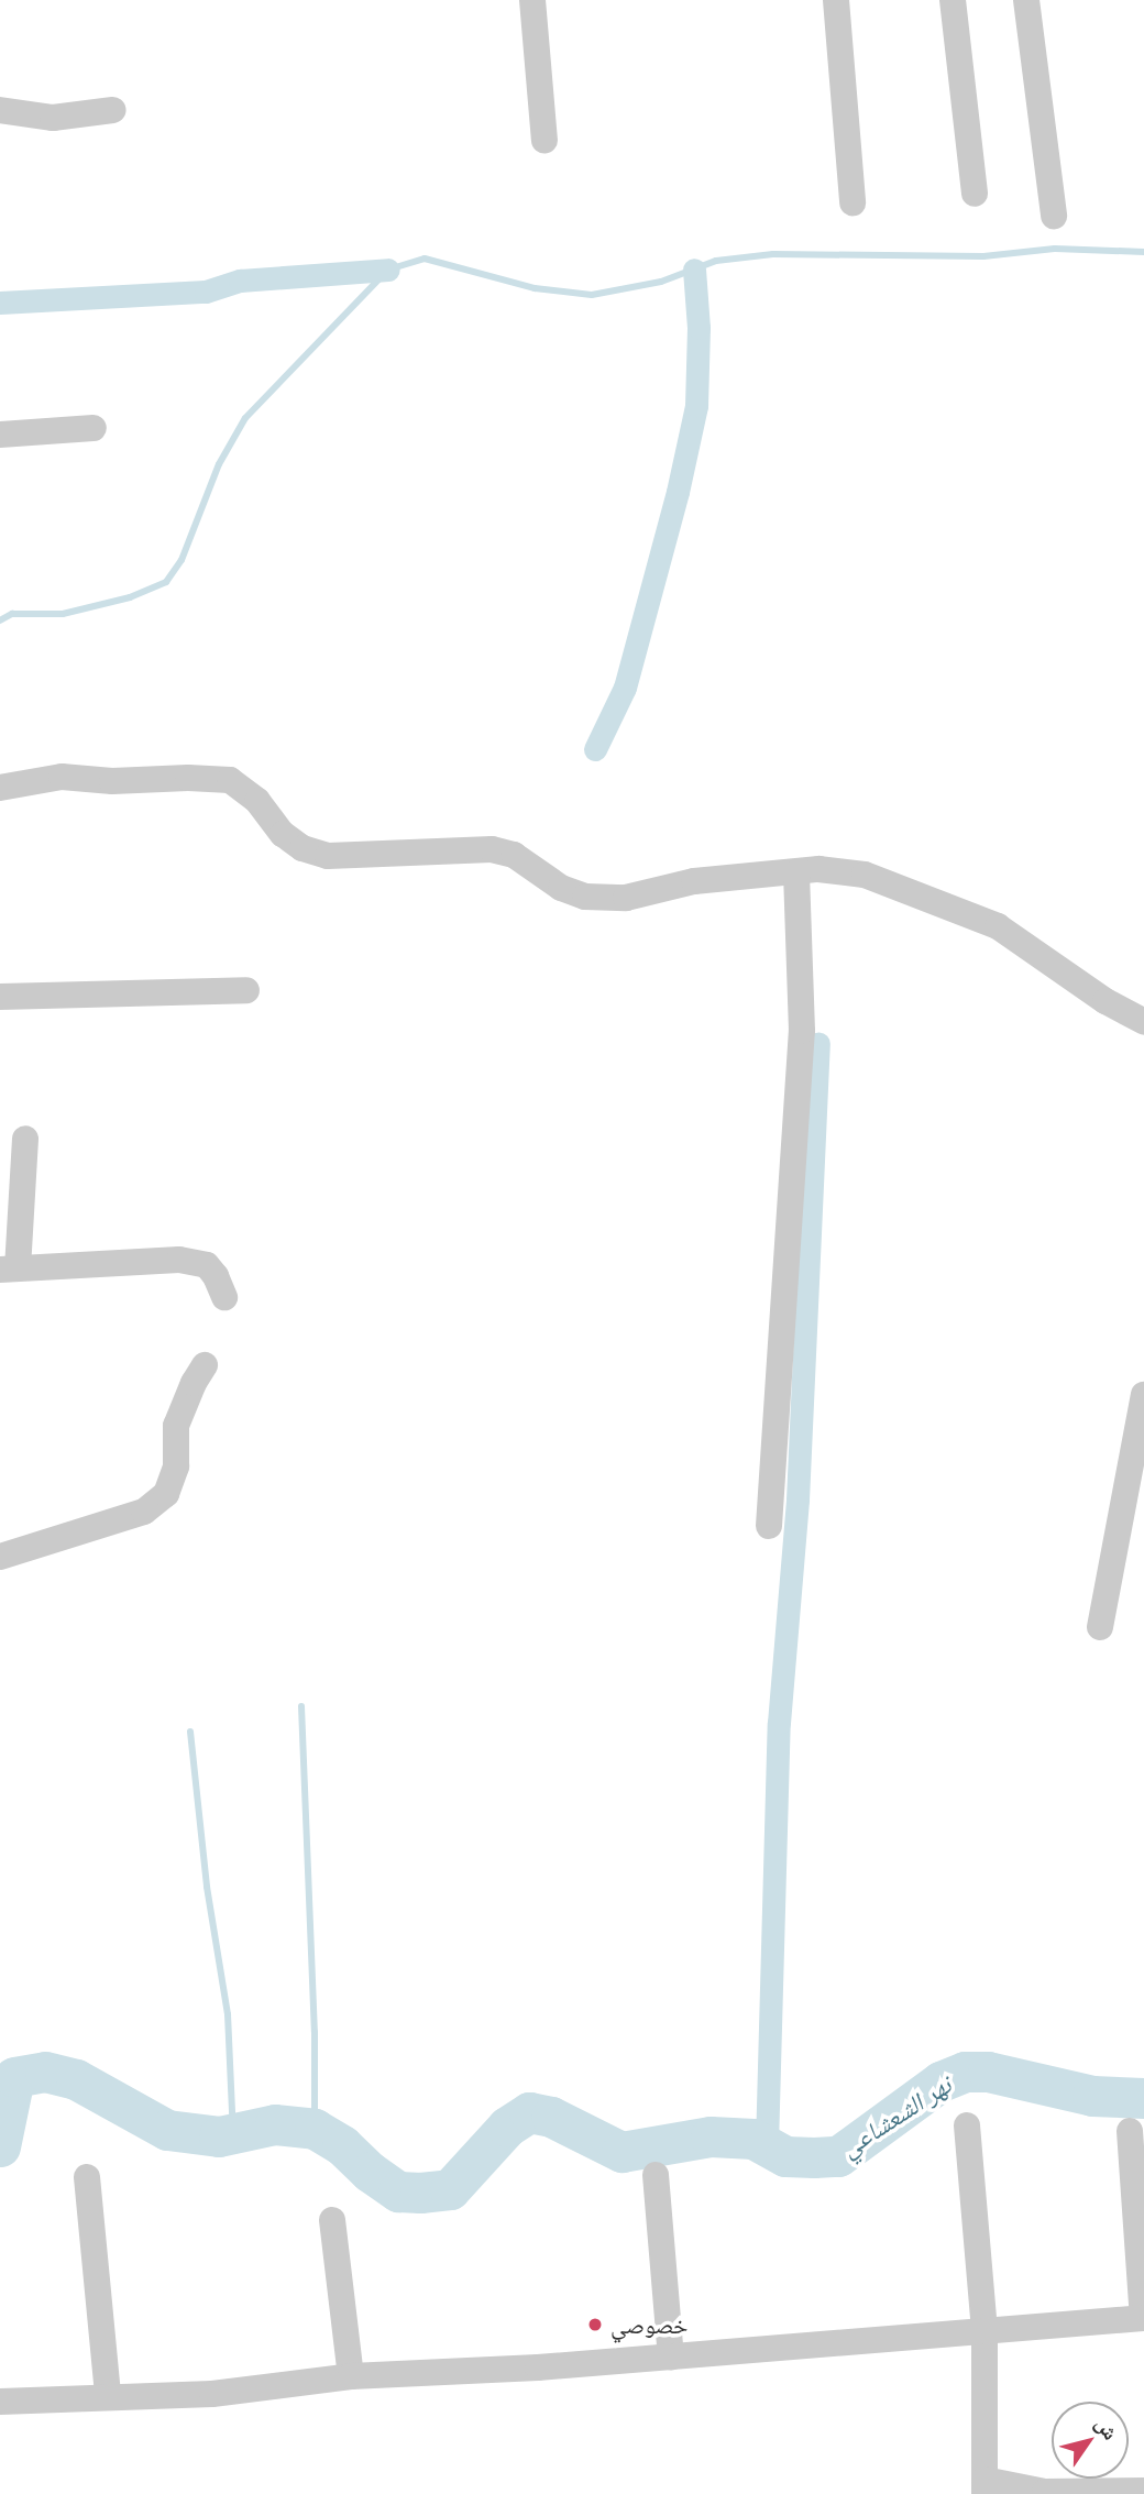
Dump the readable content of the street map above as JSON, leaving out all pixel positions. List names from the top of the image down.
{
  "water": ["نهر الشعشاعي"],
  "places": ["خصوصي"],
  "north": "top right"
}
